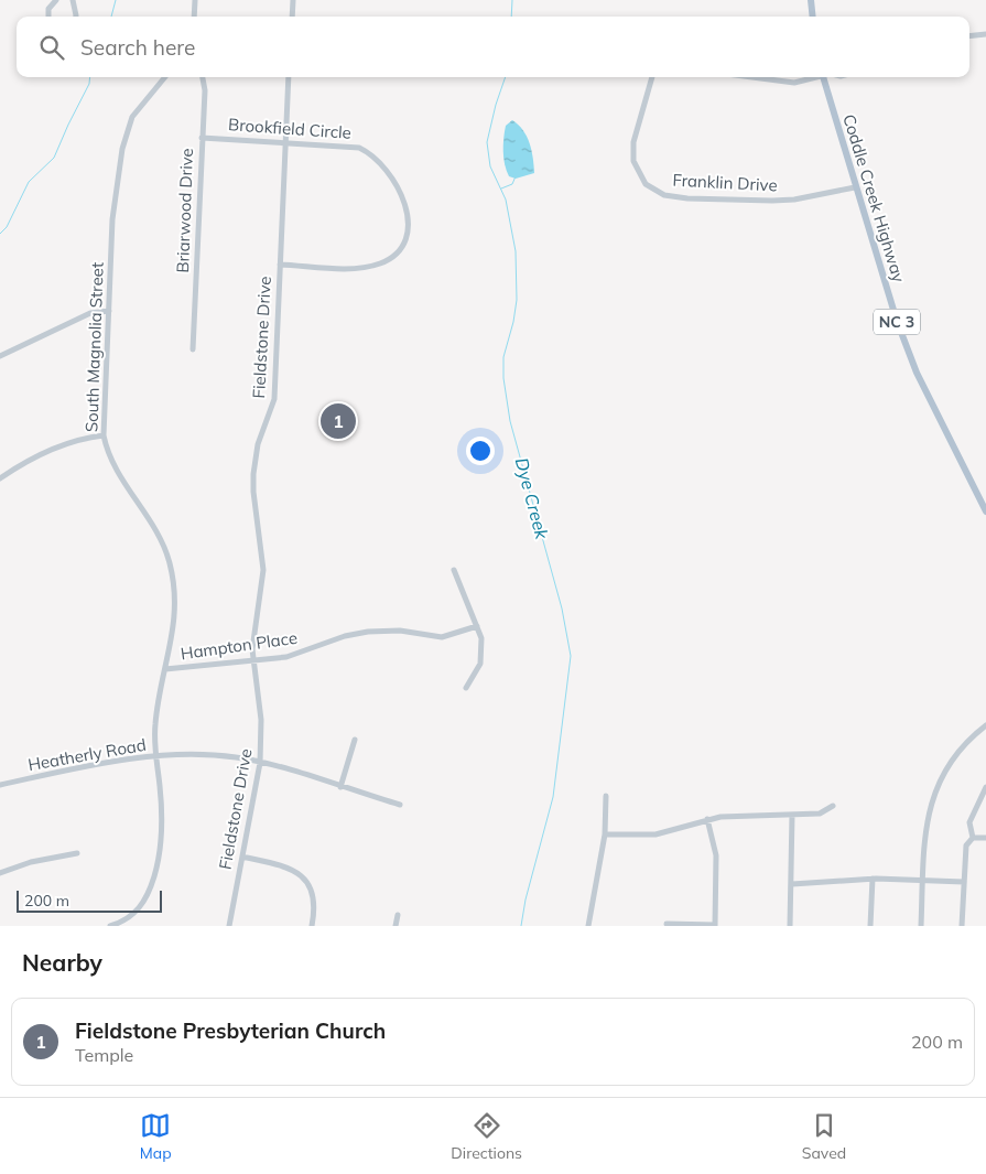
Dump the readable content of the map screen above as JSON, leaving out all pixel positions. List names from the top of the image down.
{
  "streets": {
    "main road": ["Coddle Creek Highway", "NC 3"],
    "street": [
      "Brookfield Circle",
      "Franklin Drive",
      "Briarwood Drive",
      "Fieldstone Drive",
      "South Magnolia Street",
      "Hampton Place",
      "Heatherly Road"
    ]
  },
  "crossings": [
    ["Brookfield Circle", "Briarwood Drive"],
    ["Brookfield Circle", "Fieldstone Drive"],
    ["Franklin Drive", "Coddle Creek Highway"],
    ["Fieldstone Drive", "Hampton Place"],
    ["Fieldstone Drive", "Heatherly Road"],
    ["South Magnolia Street", "Hampton Place"],
    ["South Magnolia Street", "Heatherly Road"]
  ],
  "water": ["Dye Creek"],
  "scale_bar": "200 m",
  "page": {
    "search": "Search here",
    "pins": "1",
    "scale": "200 m",
    "heading": "Nearby",
    "list": [
      {
        "mark": "1",
        "name": "Fieldstone Presbyterian Church",
        "note": "Temple",
        "value": "200 m"
      }
    ],
    "nav": ["Map", "Directions", "Saved"]
  }
}
